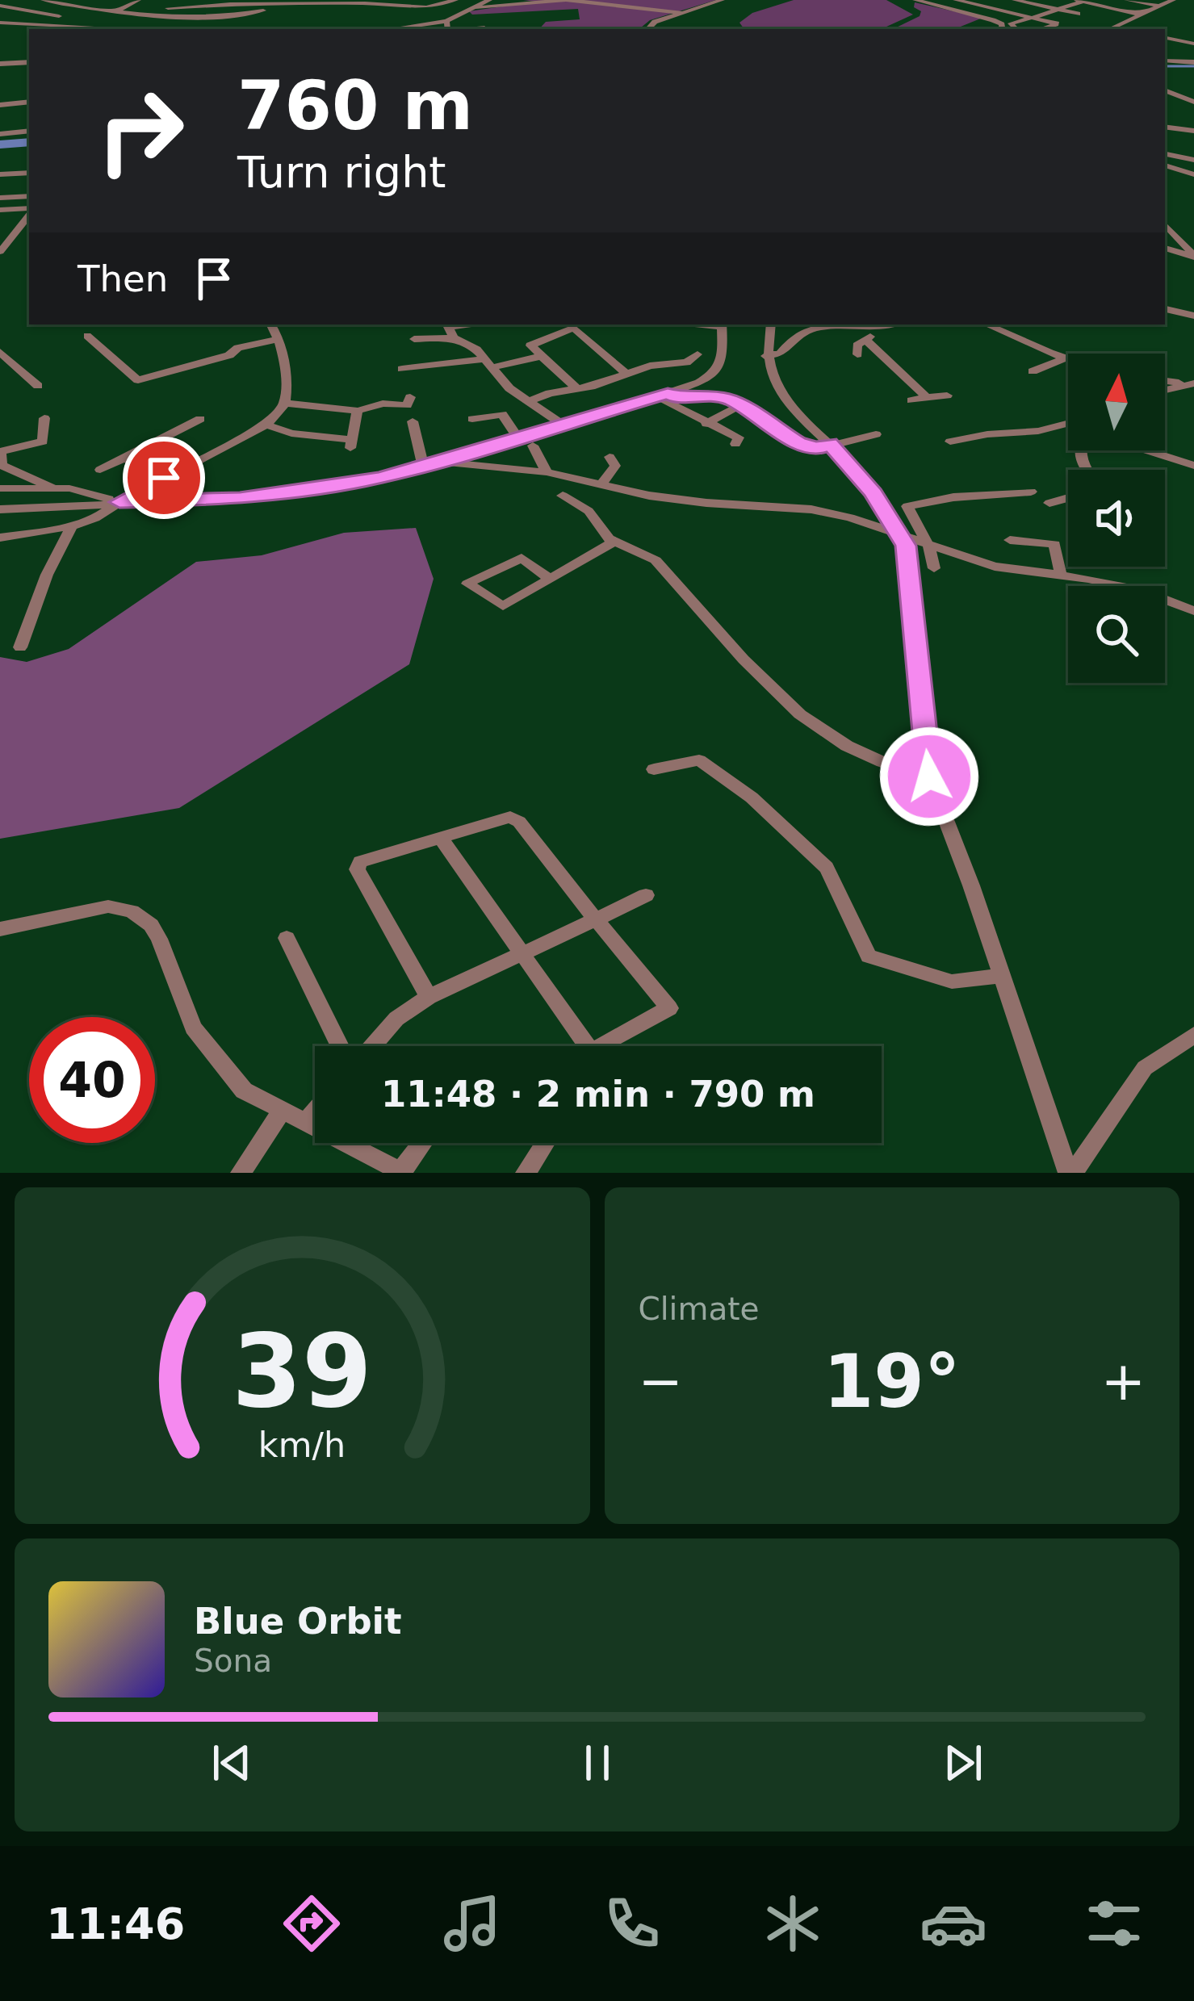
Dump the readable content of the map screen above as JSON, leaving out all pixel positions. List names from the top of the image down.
{
  "north": "top",
  "page": {
    "turn": ["760 m", "Turn right"],
    "then": "Then",
    "limit": "40",
    "trip": "11:48 · 2 min · 790 m",
    "tile": "Climate",
    "heat": ["−", "19°", "+"],
    "song": ["Blue Orbit", "Sona"],
    "tabs": "11:46",
    "gauge": ["39", "km/h"]
  }
}
